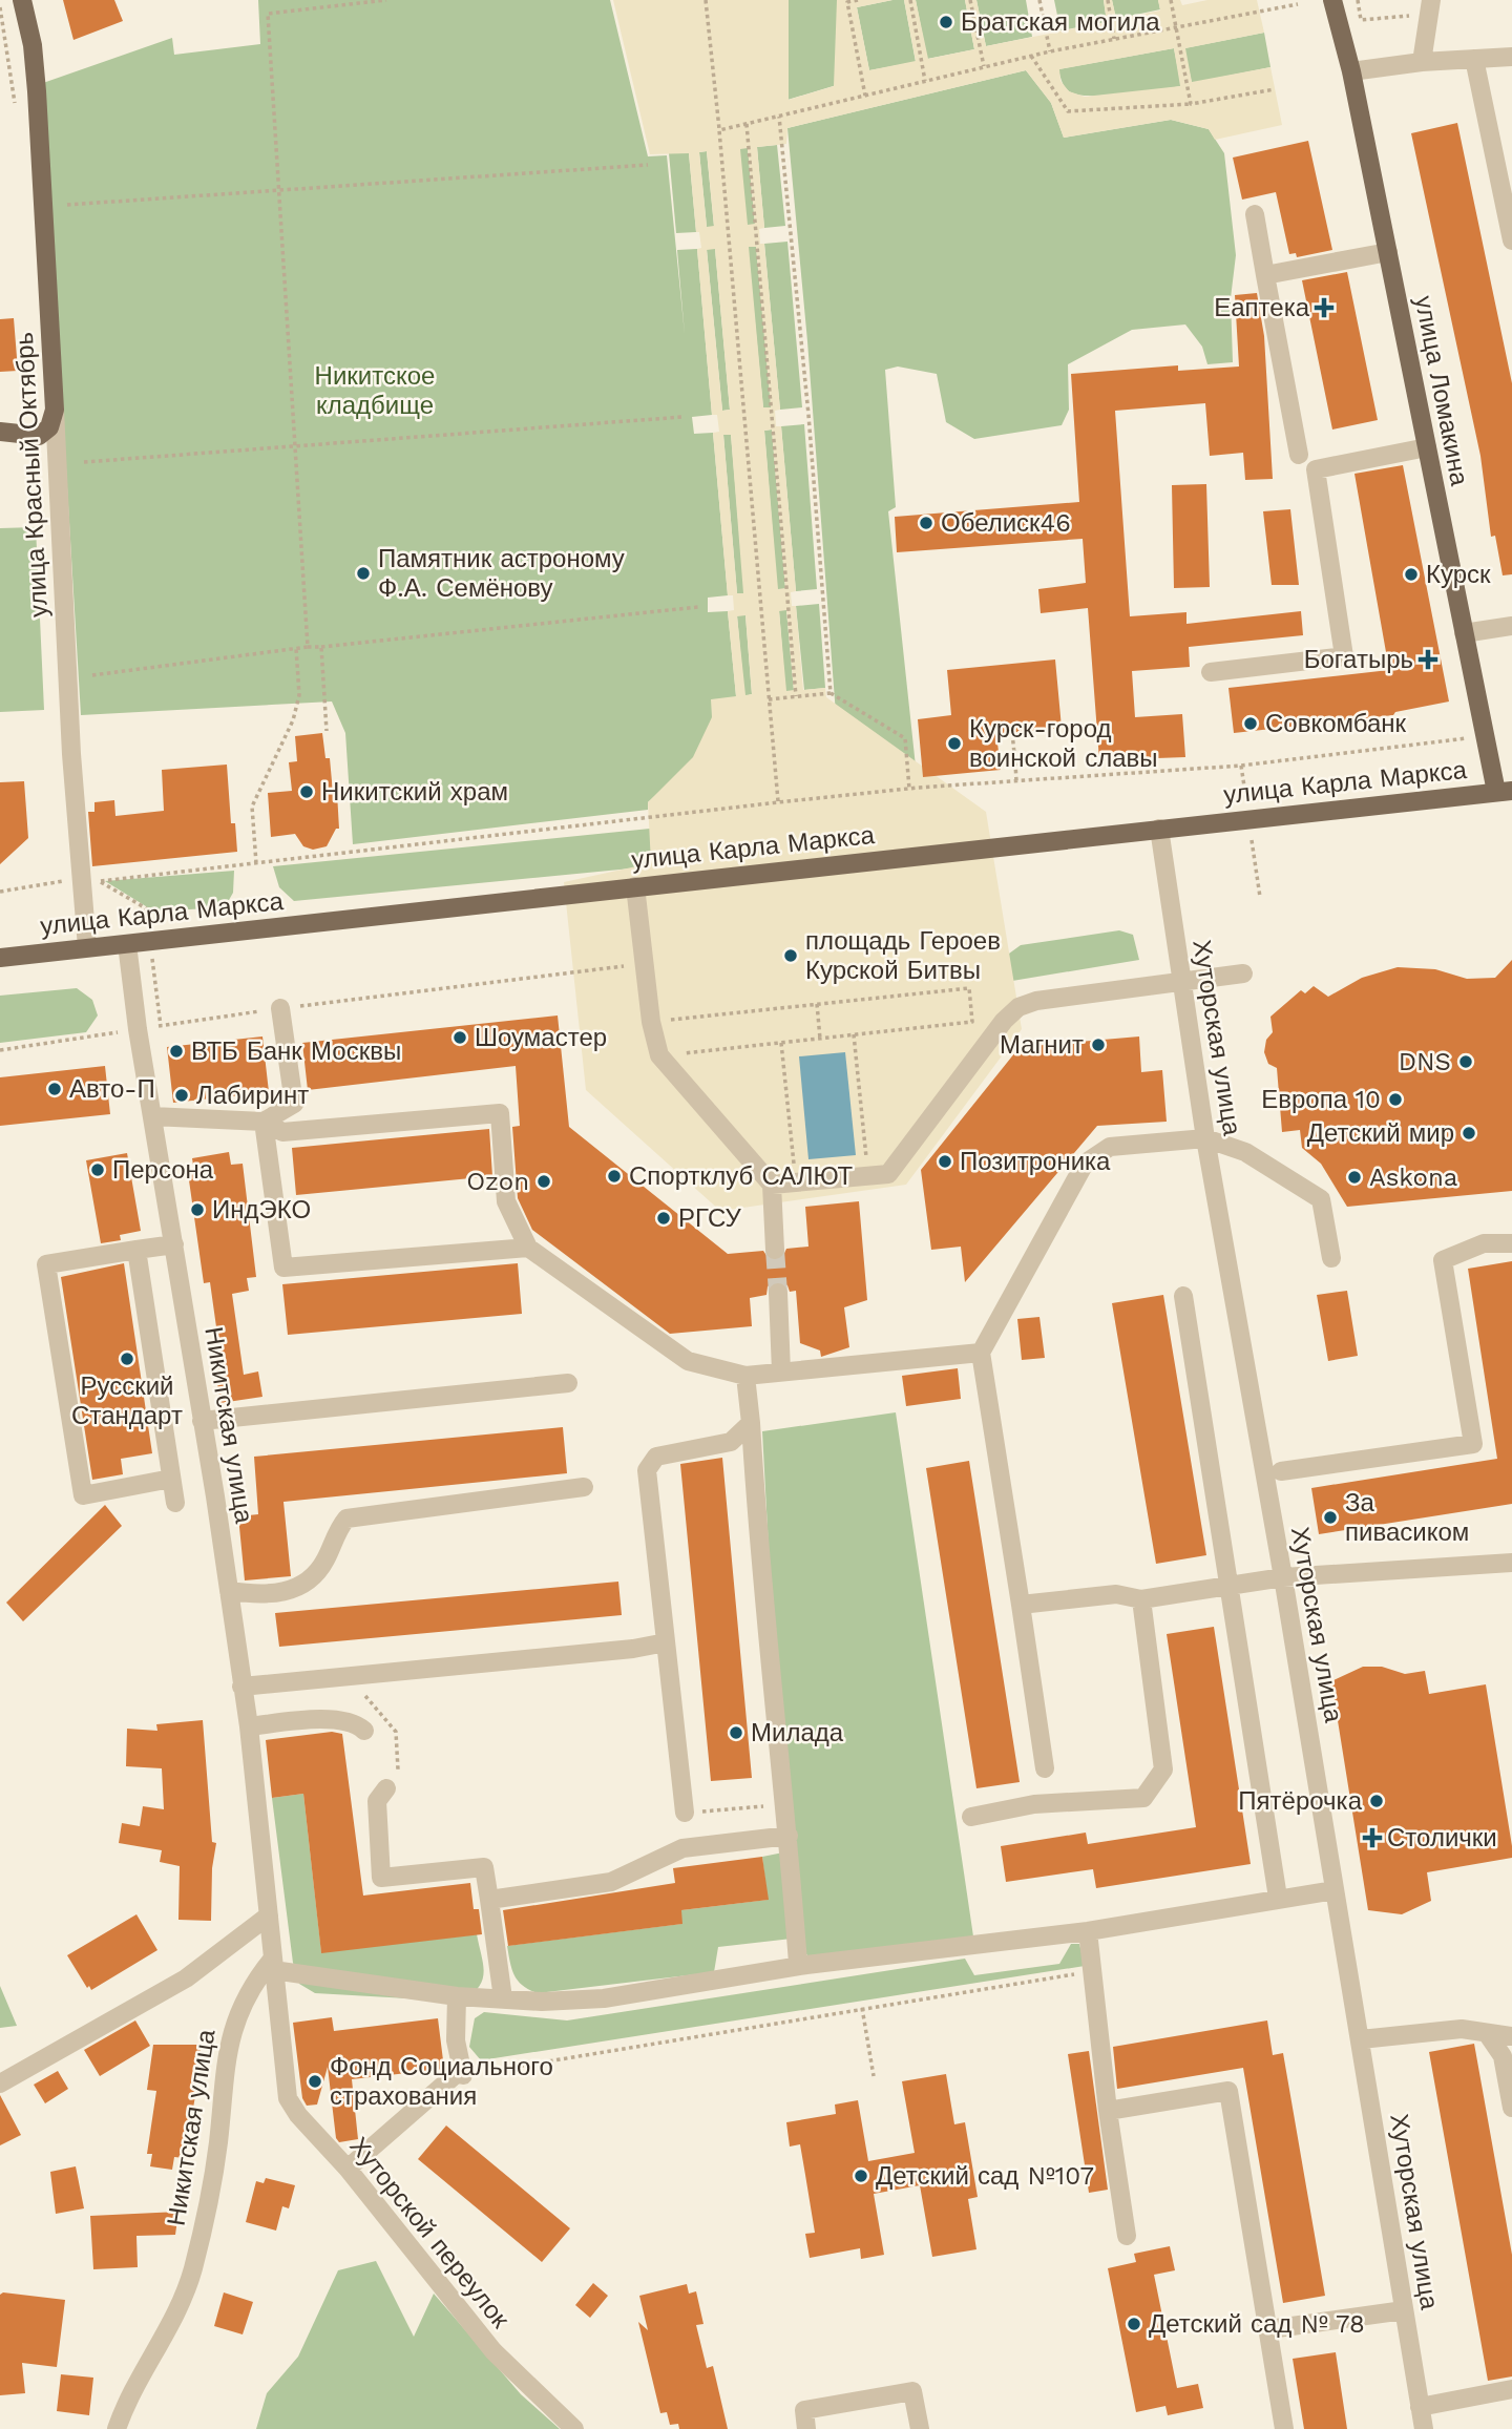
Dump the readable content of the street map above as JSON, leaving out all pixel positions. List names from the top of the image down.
{
  "streets": {
    "main road": ["улица Ломакина", "улица Красный Октябрь", "улица Карла Маркса"],
    "street": ["Хуторская улица", "Никитская улица", "Хуторской переулок"]
  },
  "crossings": [
    ["улица Ломакина", "улица Карла Маркса"],
    ["улица Красный Октябрь", "улица Карла Маркса"],
    ["улица Карла Маркса", "Хуторская улица"],
    ["улица Карла Маркса", "Никитская улица"],
    ["Никитская улица", "Хуторской переулок"]
  ],
  "parks": ["Никитское кладбище"],
  "places": {
    "other": [
      "Братская могила",
      "Обелиск46",
      "Памятник астроному Ф.А. Семёнову",
      "Курск",
      "Совкомбанк",
      "Курск-город воинской славы",
      "Никитский храм",
      "площадь Героев Курской Битвы",
      "Шоумастер",
      "Магнит",
      "ВТБ Банк Москвы",
      "DNS",
      "Авто-П",
      "Лабиринт",
      "Европа 10",
      "Детский мир",
      "Позитроника",
      "Персона",
      "Спортклуб САЛЮТ",
      "Askona",
      "Ozon",
      "ИндЭКО",
      "РГСУ",
      "Русский Стандарт",
      "За пивасиком",
      "Милада",
      "Пятёрочка",
      "Фонд Социального страхования",
      "Детский сад №107",
      "Детский сад № 78"
    ],
    "health": ["Еаптека", "Богатырь", "Столички"]
  }
}
